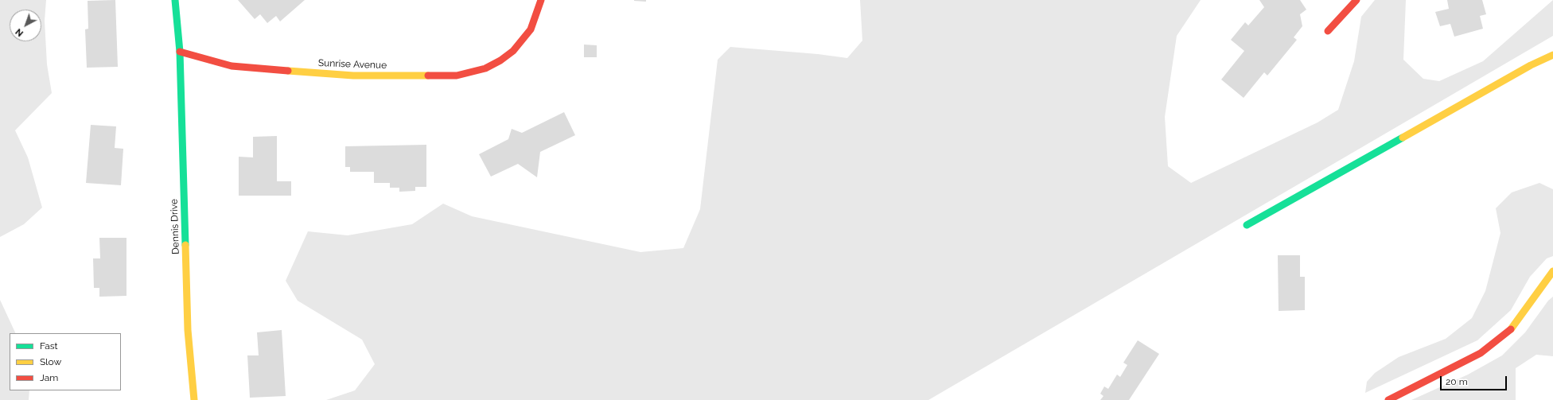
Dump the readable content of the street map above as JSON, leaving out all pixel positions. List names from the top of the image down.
{
  "streets": {
    "street": ["Sunrise Avenue", "Dennis Drive"]
  },
  "crossings": [
    ["Sunrise Avenue", "Dennis Drive"]
  ],
  "legend": ["Fast", "Slow", "Jam"],
  "scale_bar": "20 m",
  "north": "bottom left"
}
